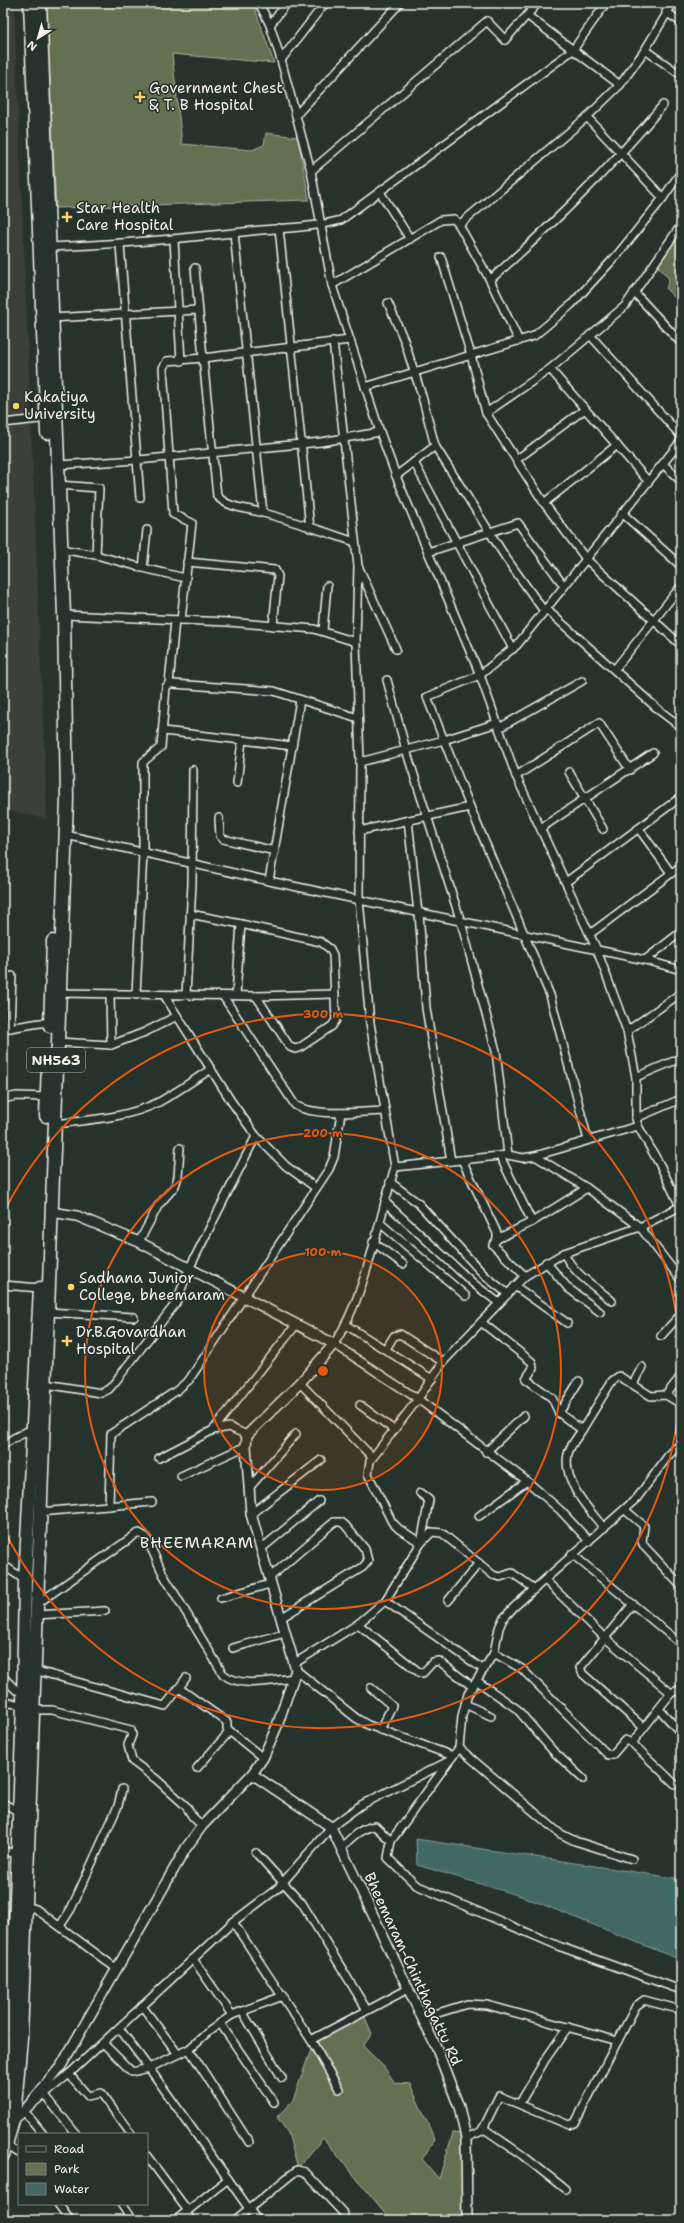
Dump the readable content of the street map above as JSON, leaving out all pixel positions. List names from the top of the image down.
{
  "streets": {
    "highway": ["NH563"],
    "street": ["Bheemaram-Chinthagattu Rd"]
  },
  "districts": ["BHEEMARAM"],
  "places": {
    "health": ["Government Chest & T. B Hospital", "Star Health Care Hospital", "Dr.B.Govardhan Hospital"],
    "other": ["Kakatiya University", "Sadhana Junior College, bheemaram"]
  },
  "legend": ["Road", "Park", "Water"],
  "north": "bottom left",
  "rings": ["300 m", "200 m", "100 m"]
}
